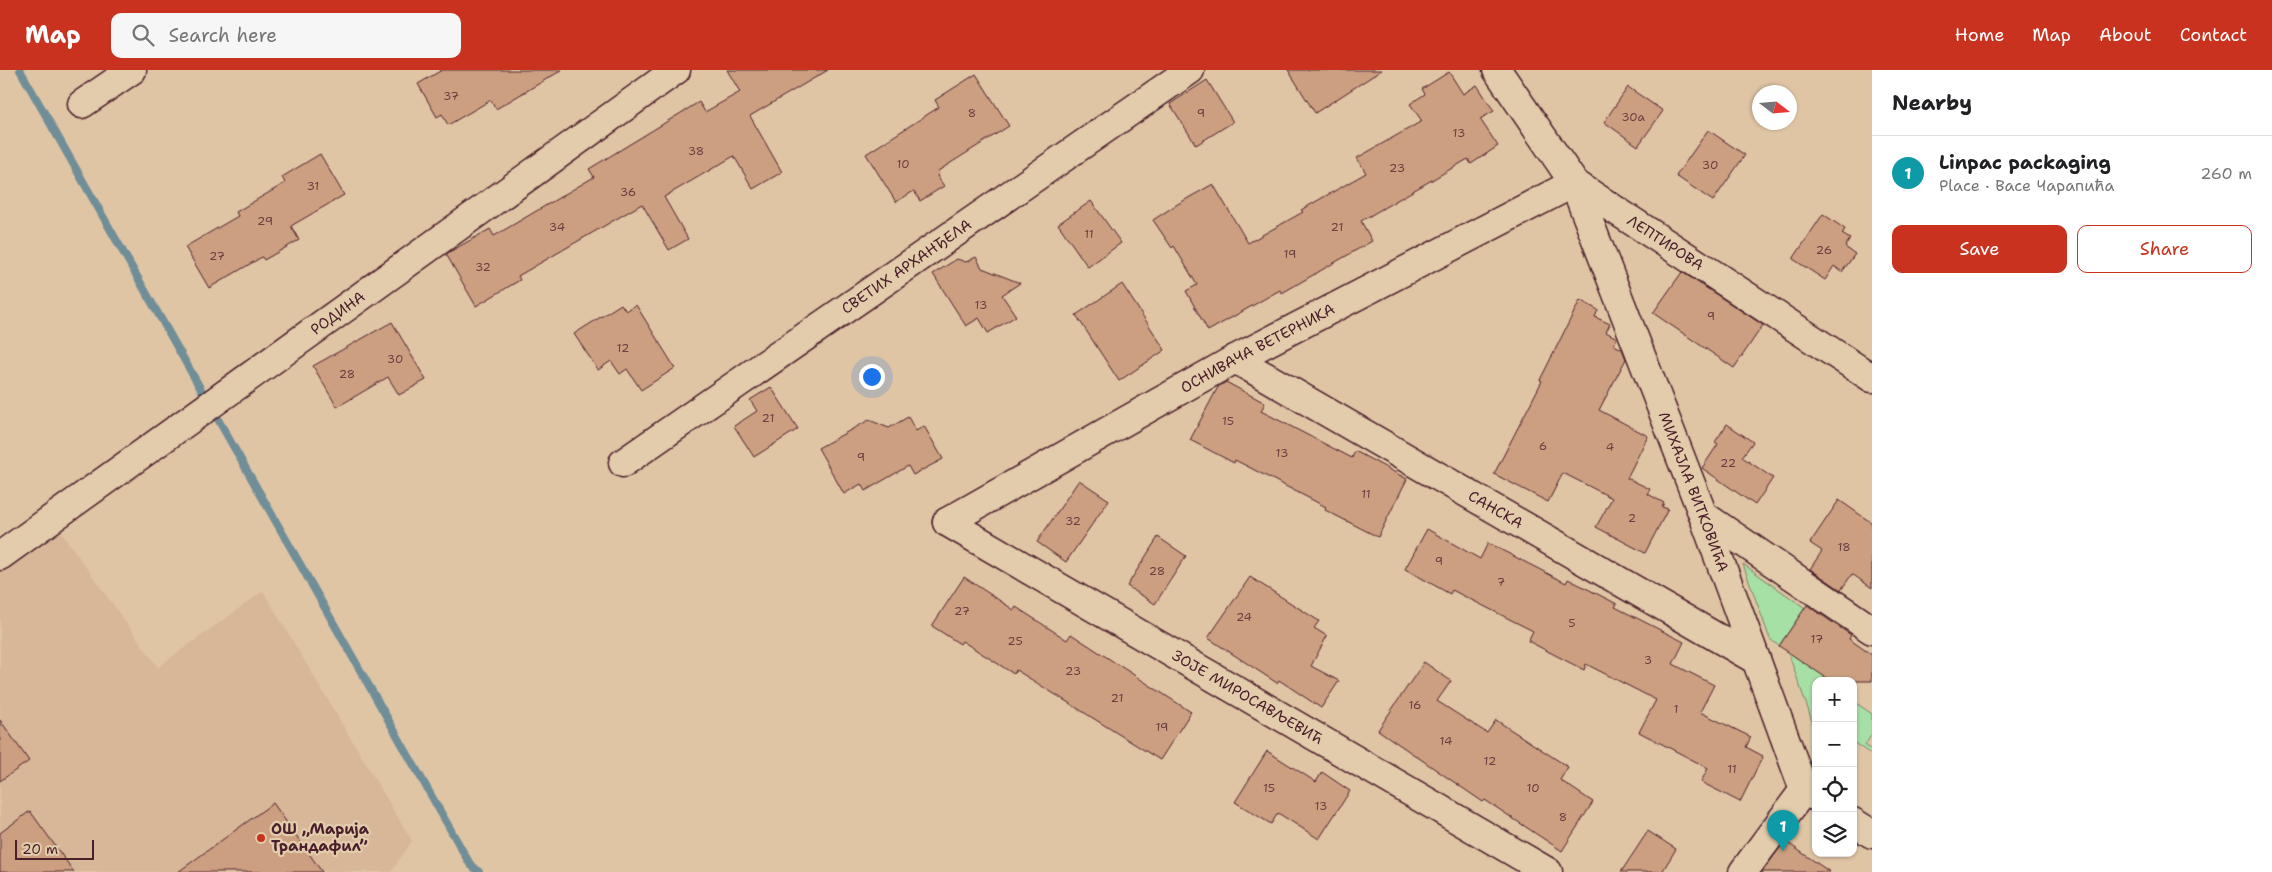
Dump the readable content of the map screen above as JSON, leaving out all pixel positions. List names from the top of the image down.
{
  "streets": {
    "street": [
      "ЛЕПТИРОВА",
      "СВЕТИХ АРХАНЂЕЛА",
      "РОДИНА",
      "ОСНИВАЧА ВЕТЕРНИКА",
      "МИХАЈЛА ВИТКОВИЋА",
      "САНСКА",
      "ЗОЈЕ МИРОСАВЉЕВИЋ"
    ]
  },
  "crossings": [
    ["ЛЕПТИРОВА", "ОСНИВАЧА ВЕТЕРНИКА"],
    ["ЛЕПТИРОВА", "МИХАЈЛА ВИТКОВИЋА"],
    ["ОСНИВАЧА ВЕТЕРНИКА", "МИХАЈЛА ВИТКОВИЋА"],
    ["ОСНИВАЧА ВЕТЕРНИКА", "САНСКА"],
    ["ОСНИВАЧА ВЕТЕРНИКА", "ЗОЈЕ МИРОСАВЉЕВИЋ"],
    ["МИХАЈЛА ВИТКОВИЋА", "САНСКА"]
  ],
  "places": ["ОШ „Марија Трандафил”"],
  "house_numbers": [
    "37",
    "8",
    "9",
    "30a",
    "13",
    "38",
    "10",
    "30",
    "23",
    "31",
    "36",
    "29",
    "34",
    "21",
    "11",
    "26",
    "19",
    "27",
    "32",
    "13",
    "9",
    "12",
    "30",
    "28",
    "21",
    "15",
    "6",
    "4",
    "13",
    "9",
    "22",
    "11",
    "2",
    "32",
    "18",
    "9",
    "28",
    "7",
    "27",
    "24",
    "5",
    "17",
    "25",
    "3",
    "23",
    "21",
    "16",
    "1",
    "19",
    "14",
    "12",
    "11",
    "15",
    "10",
    "13",
    "8"
  ],
  "scale_bar": "20 m",
  "north": "right",
  "page": {
    "header": "Map",
    "search": "Search here",
    "nav": [
      "Home",
      "Map",
      "About",
      "Contact"
    ],
    "heading": "Nearby",
    "list": [
      {
        "mark": "1",
        "name": "Linpac packaging",
        "note": "Place · Васе Чарапића",
        "value": "260 m"
      }
    ],
    "buttons": ["Save", "Share"],
    "map_buttons": ["+", "−"],
    "pins": "1",
    "scale": "20 m"
  }
}
